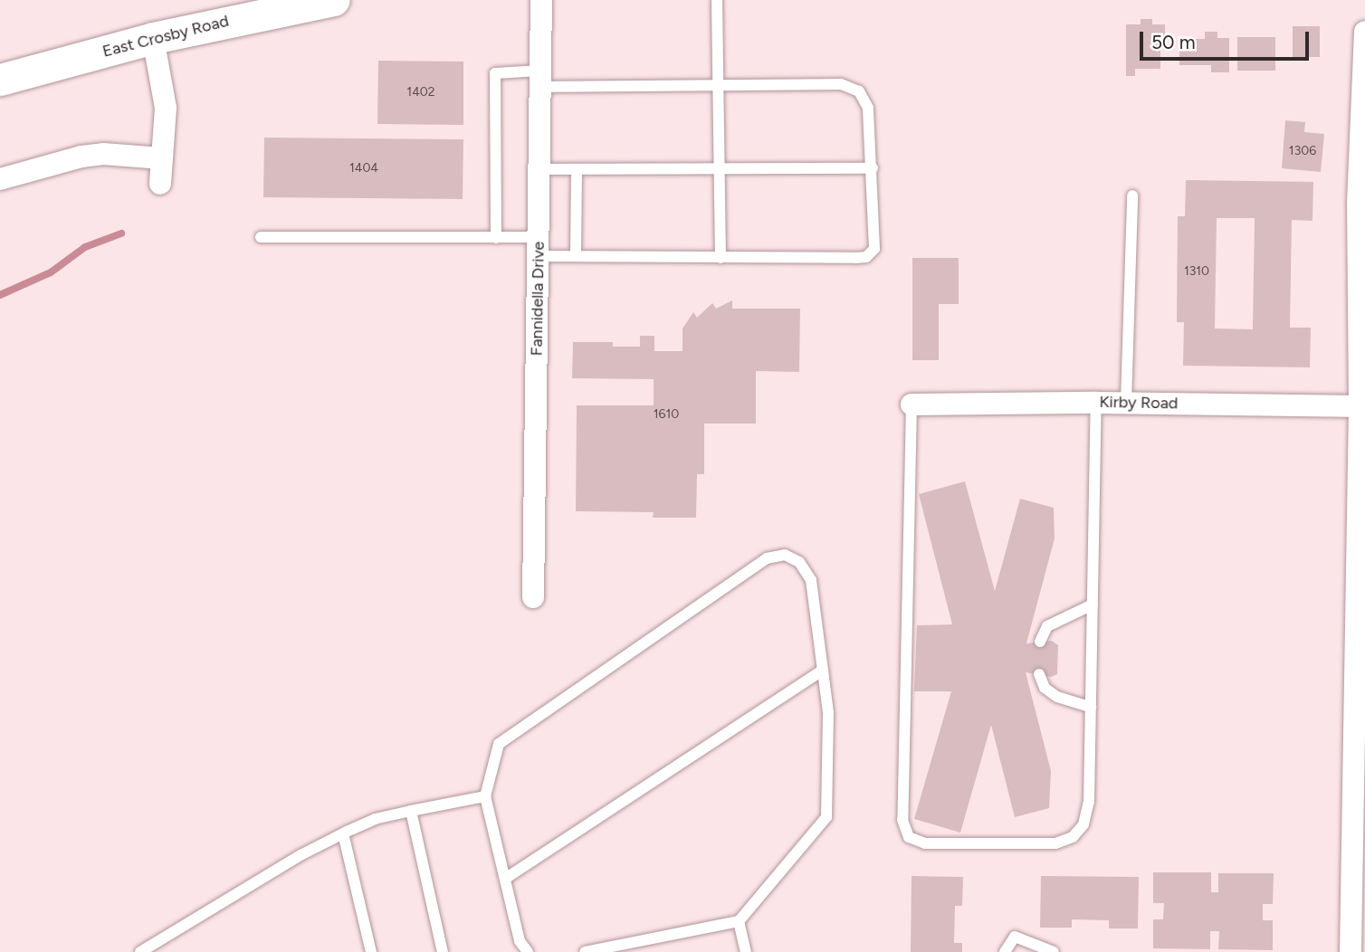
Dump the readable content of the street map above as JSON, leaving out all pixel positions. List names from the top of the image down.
{
  "streets": {
    "street": ["East Crosby Road", "Fannidella Drive", "Kirby Road"]
  },
  "house_numbers": [
    "1402",
    "1306",
    "1404",
    "1310",
    "1610"
  ],
  "scale_bar": "50 m"
}
